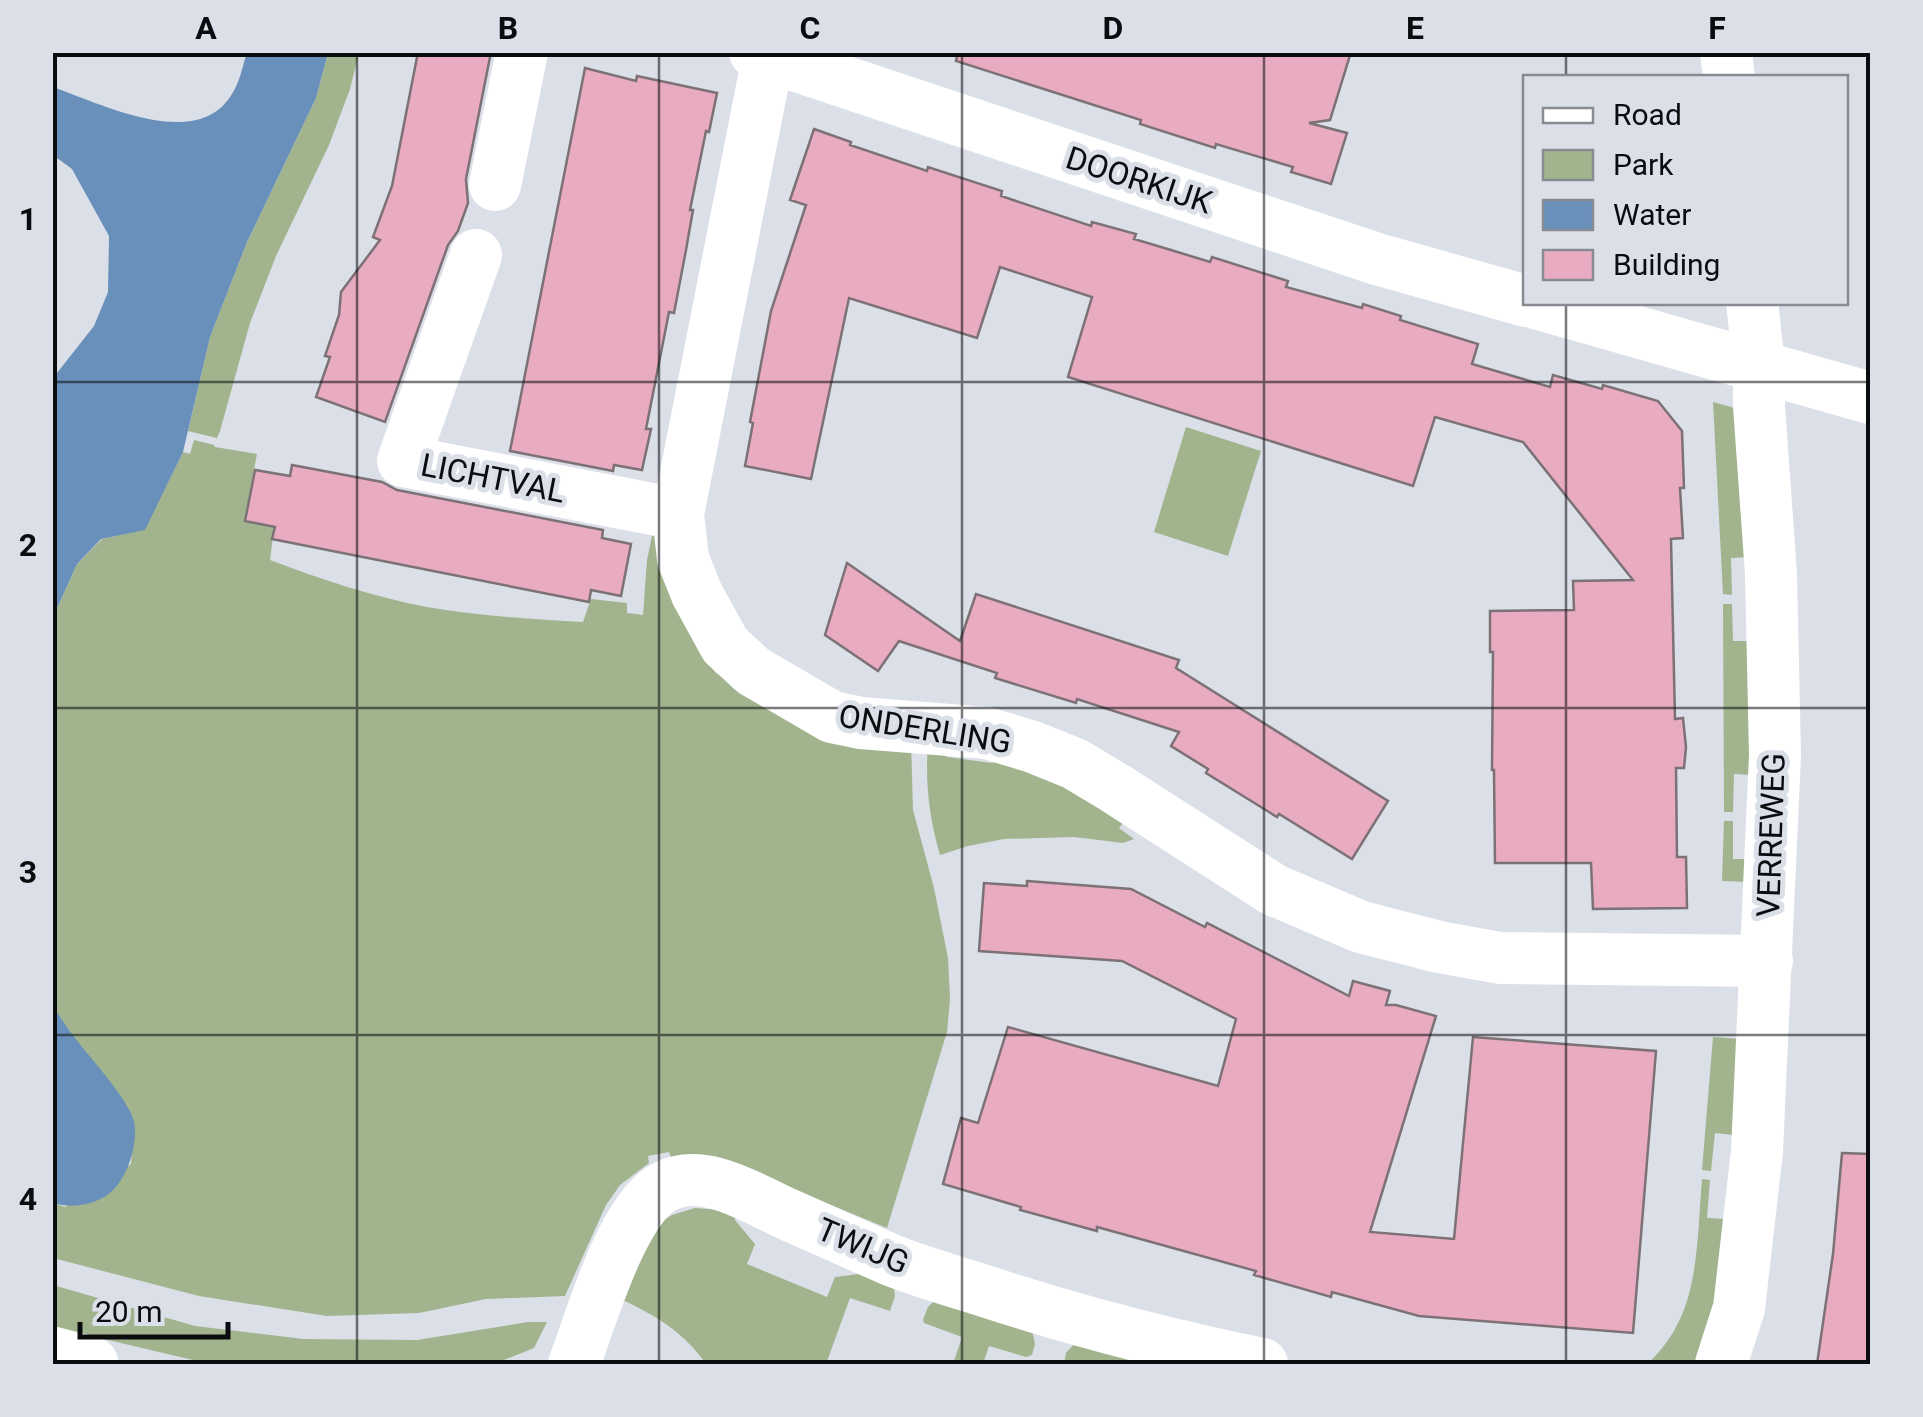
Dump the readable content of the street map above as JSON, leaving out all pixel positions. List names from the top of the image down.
{
  "streets": {
    "street": [
      "DOORKIJK",
      "LICHTVAL",
      "ONDERLING",
      "VERREWEG",
      "TWIJG"
    ]
  },
  "crossings": [
    ["DOORKIJK", "ONDERLING"],
    ["DOORKIJK", "VERREWEG"],
    ["LICHTVAL", "ONDERLING"],
    ["ONDERLING", "VERREWEG"]
  ],
  "legend": [
    "Road",
    "Park",
    "Water",
    "Building"
  ],
  "scale_bar": "20 m",
  "grid": {
    "columns": [
      "A",
      "B",
      "C",
      "D",
      "E",
      "F"
    ],
    "rows": [
      "1",
      "2",
      "3",
      "4"
    ]
  }
}
